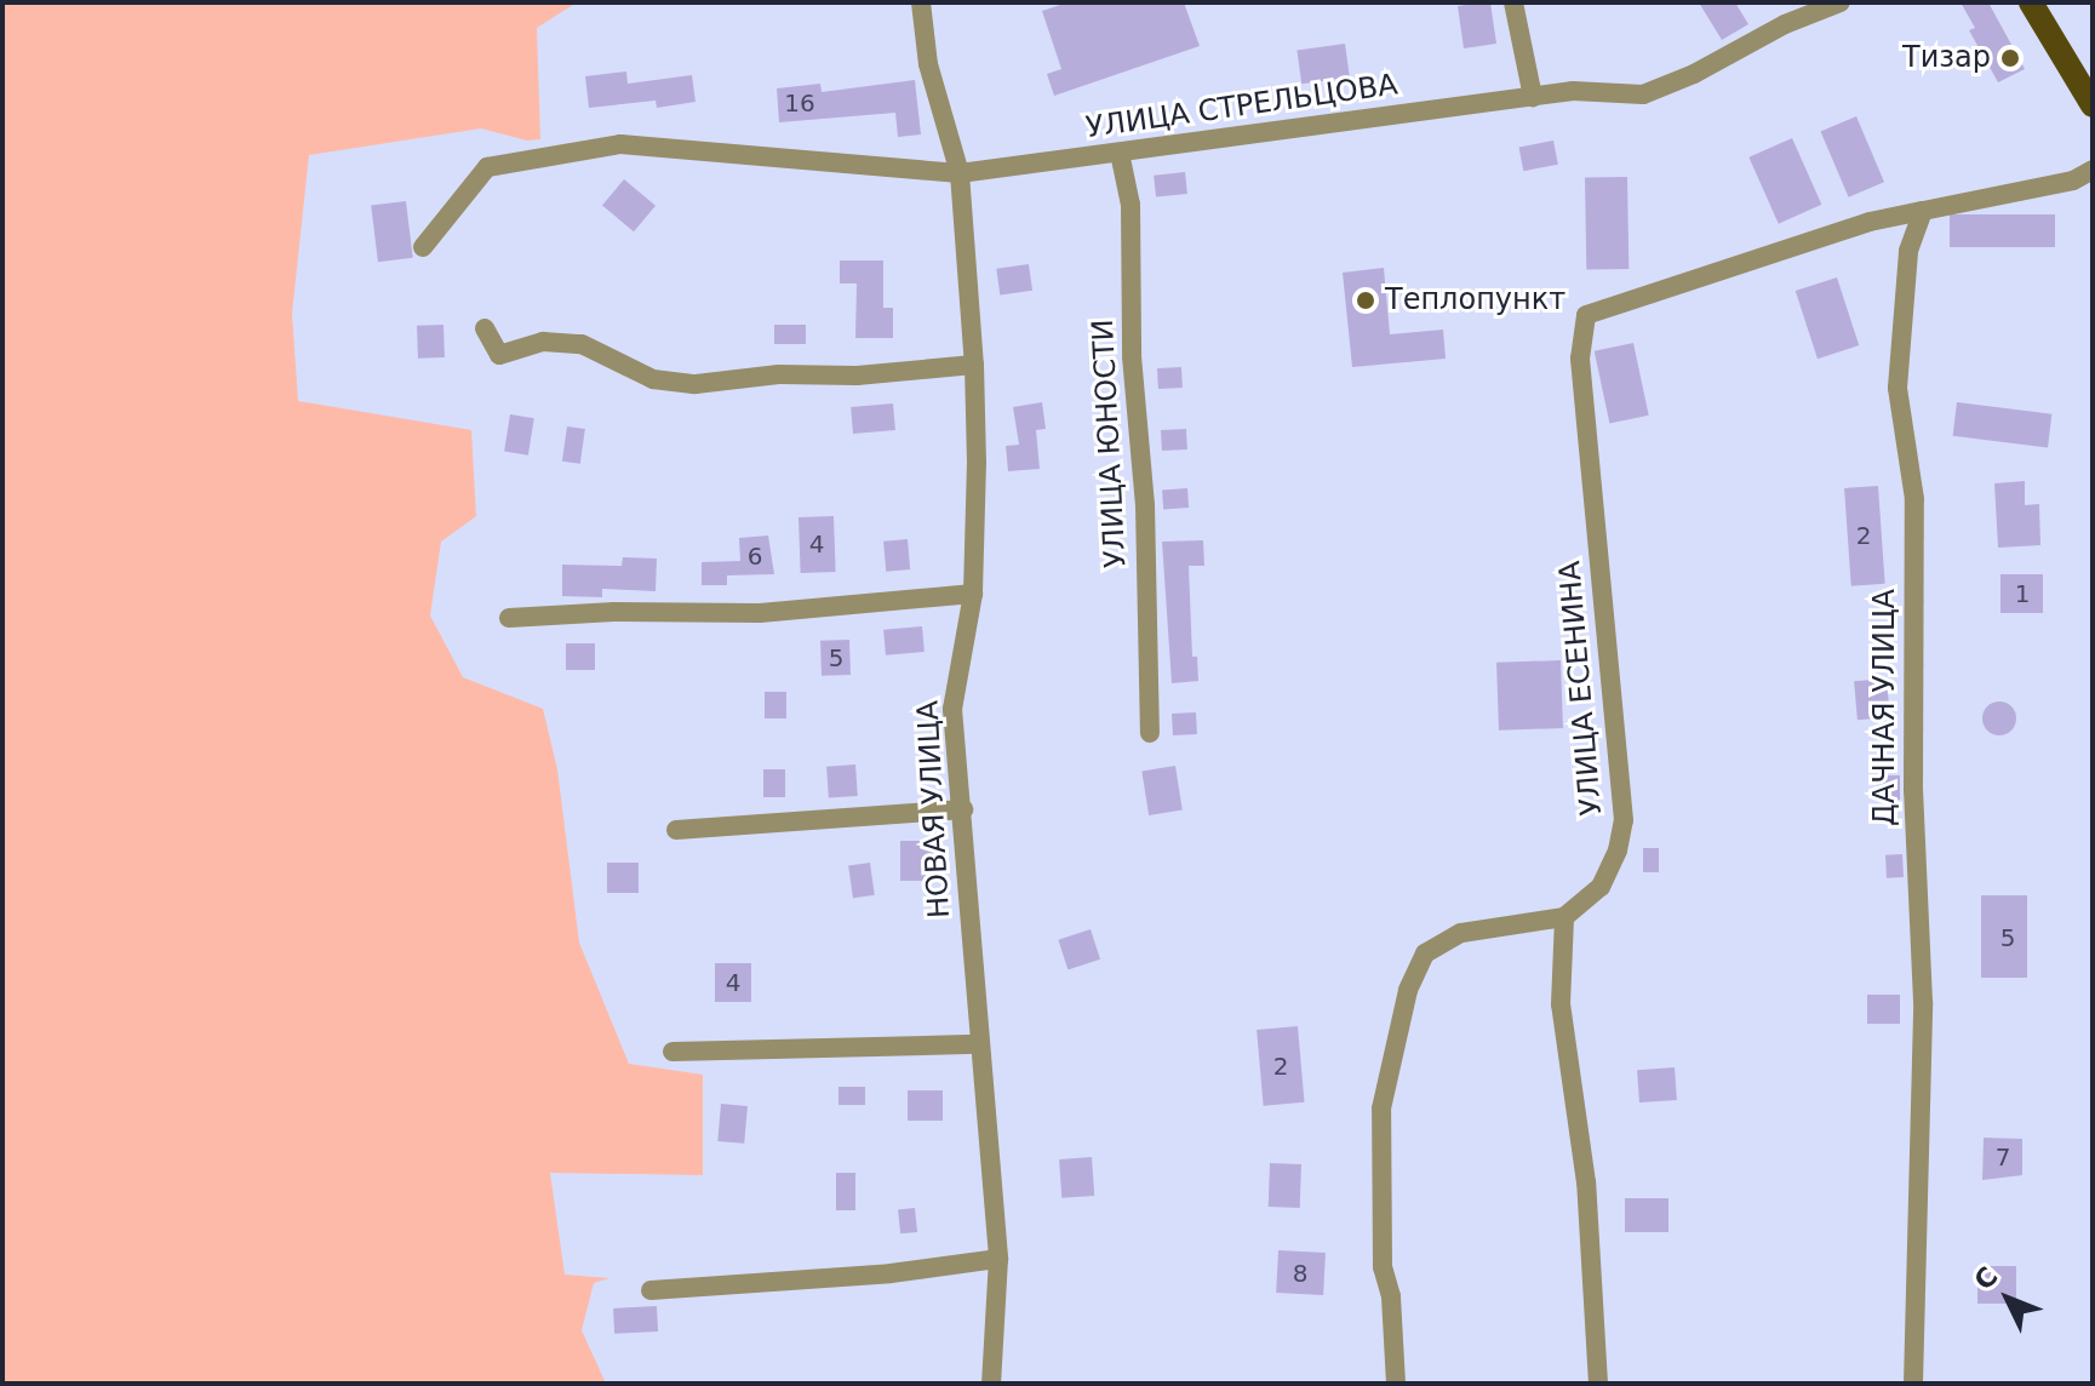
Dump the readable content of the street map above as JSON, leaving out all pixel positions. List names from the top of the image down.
{
  "streets": {
    "street": [
      "УЛИЦА СТРЕЛЬЦОВА",
      "УЛИЦА ЮНОСТИ",
      "УЛИЦА ЕСЕНИНА",
      "ДАЧНАЯ УЛИЦА",
      "НОВАЯ УЛИЦА"
    ]
  },
  "crossings": [
    ["УЛИЦА СТРЕЛЬЦОВА", "УЛИЦА ЮНОСТИ"],
    ["УЛИЦА СТРЕЛЬЦОВА", "НОВАЯ УЛИЦА"],
    ["УЛИЦА ЕСЕНИНА", "ДАЧНАЯ УЛИЦА"]
  ],
  "places": ["Тизар", "Теплопункт"],
  "house_numbers": [
    "16",
    "2",
    "4",
    "6",
    "1",
    "5",
    "5",
    "4",
    "2",
    "7",
    "8"
  ],
  "north": "top left"
}
